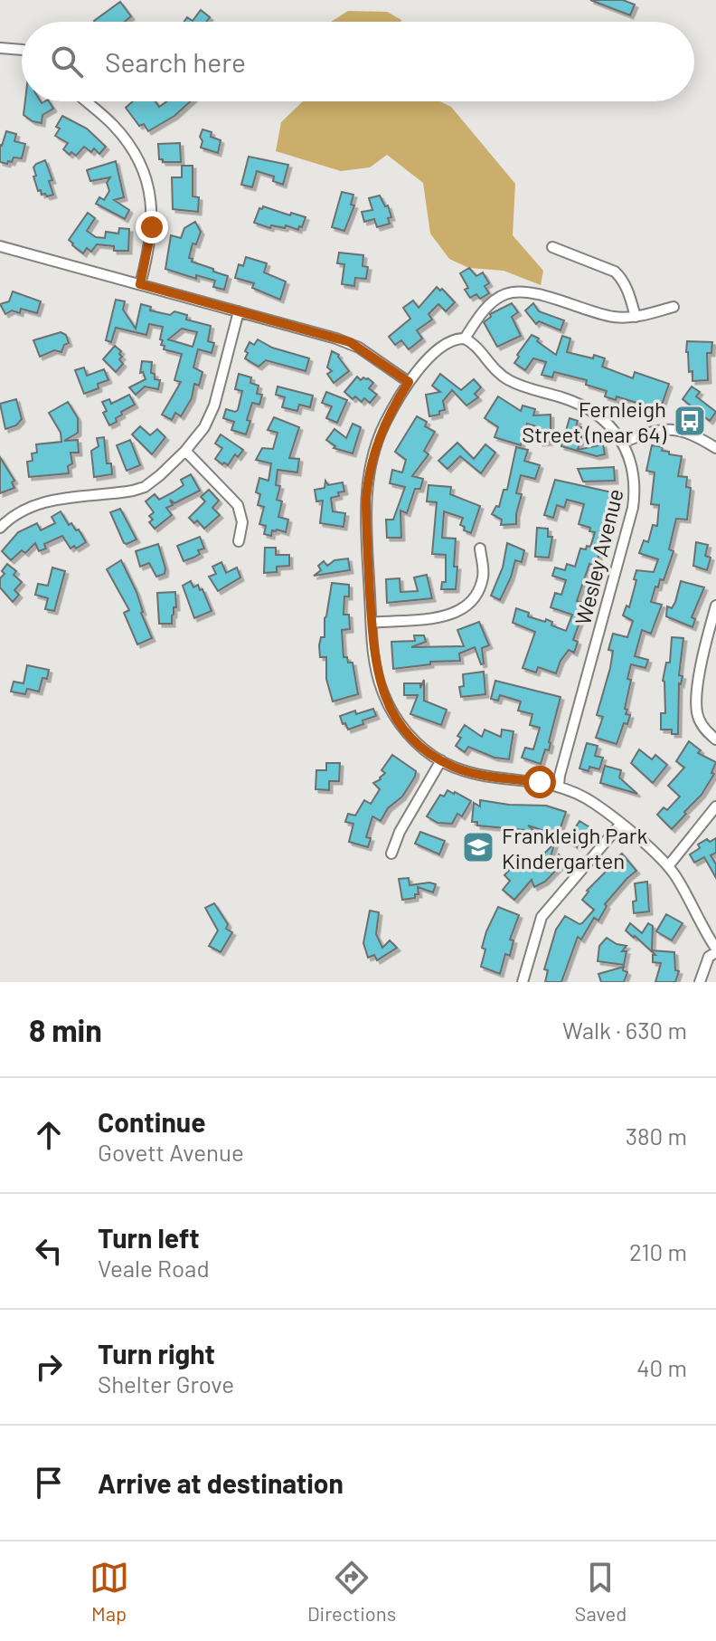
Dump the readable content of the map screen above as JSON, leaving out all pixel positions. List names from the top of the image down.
{
  "streets": {
    "street": ["Wesley Avenue"]
  },
  "places": {
    "bus stop": ["Fernleigh Street (near 64)"],
    "school or university": ["Frankleigh Park Kindergarten"]
  },
  "page": {
    "search": "Search here",
    "heading": ["8 min", "Walk · 630 m"],
    "list": [
      ["Continue", "Govett Avenue", "380 m"],
      ["Turn left", "Veale Road", "210 m"],
      ["Turn right", "Shelter Grove", "40 m"],
      "Arrive at destination"
    ],
    "nav": ["Map", "Directions", "Saved"]
  }
}
